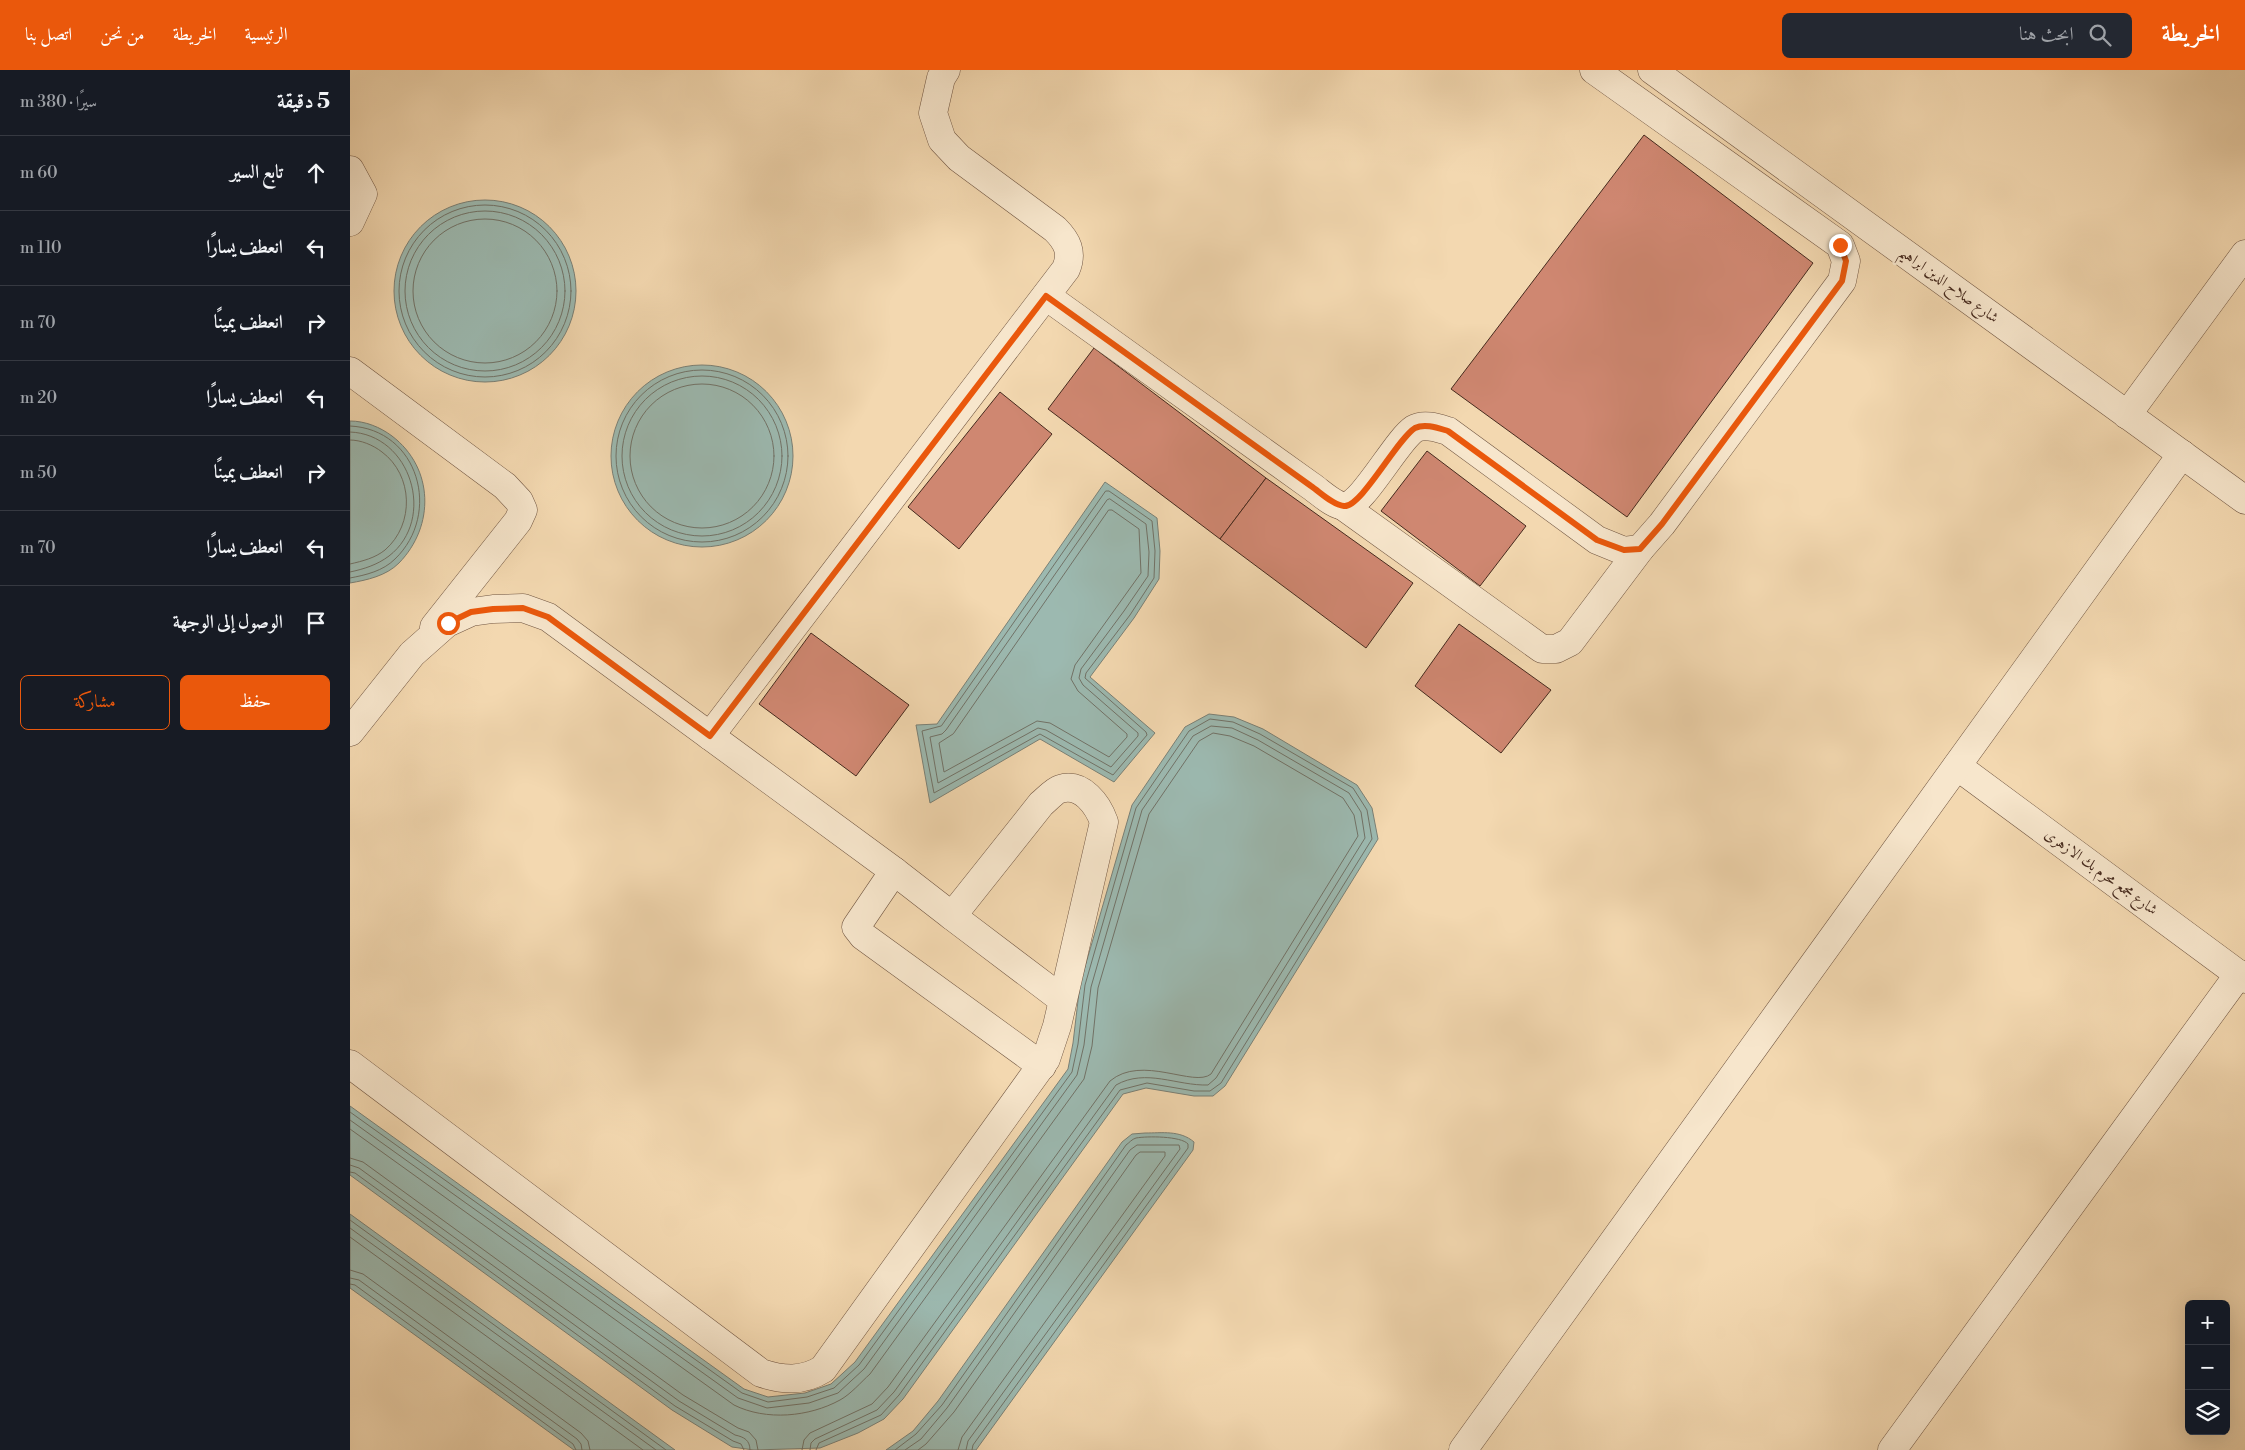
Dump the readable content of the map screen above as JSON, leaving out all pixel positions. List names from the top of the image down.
{
  "streets": {
    "street": ["شارع صلاح الدين ابراهيم", "شارع مجمع محرم بك الازهرى"]
  },
  "page": {
    "header": "الخريطة",
    "search": "ابحث هنا",
    "nav": [
      "الرئيسية",
      "الخريطة",
      "من نحن",
      "اتصل بنا"
    ],
    "heading": ["5 دقيقة", "سيرًا · 380 m"],
    "list": [
      ["تابع السير", "60 m"],
      ["انعطف يسارًا", "110 m"],
      ["انعطف يمينًا", "70 m"],
      ["انعطف يسارًا", "20 m"],
      ["انعطف يمينًا", "50 m"],
      ["انعطف يسارًا", "70 m"],
      "الوصول إلى الوجهة"
    ],
    "buttons": ["حفظ", "مشاركة"],
    "map_buttons": ["+", "−"]
  }
}
